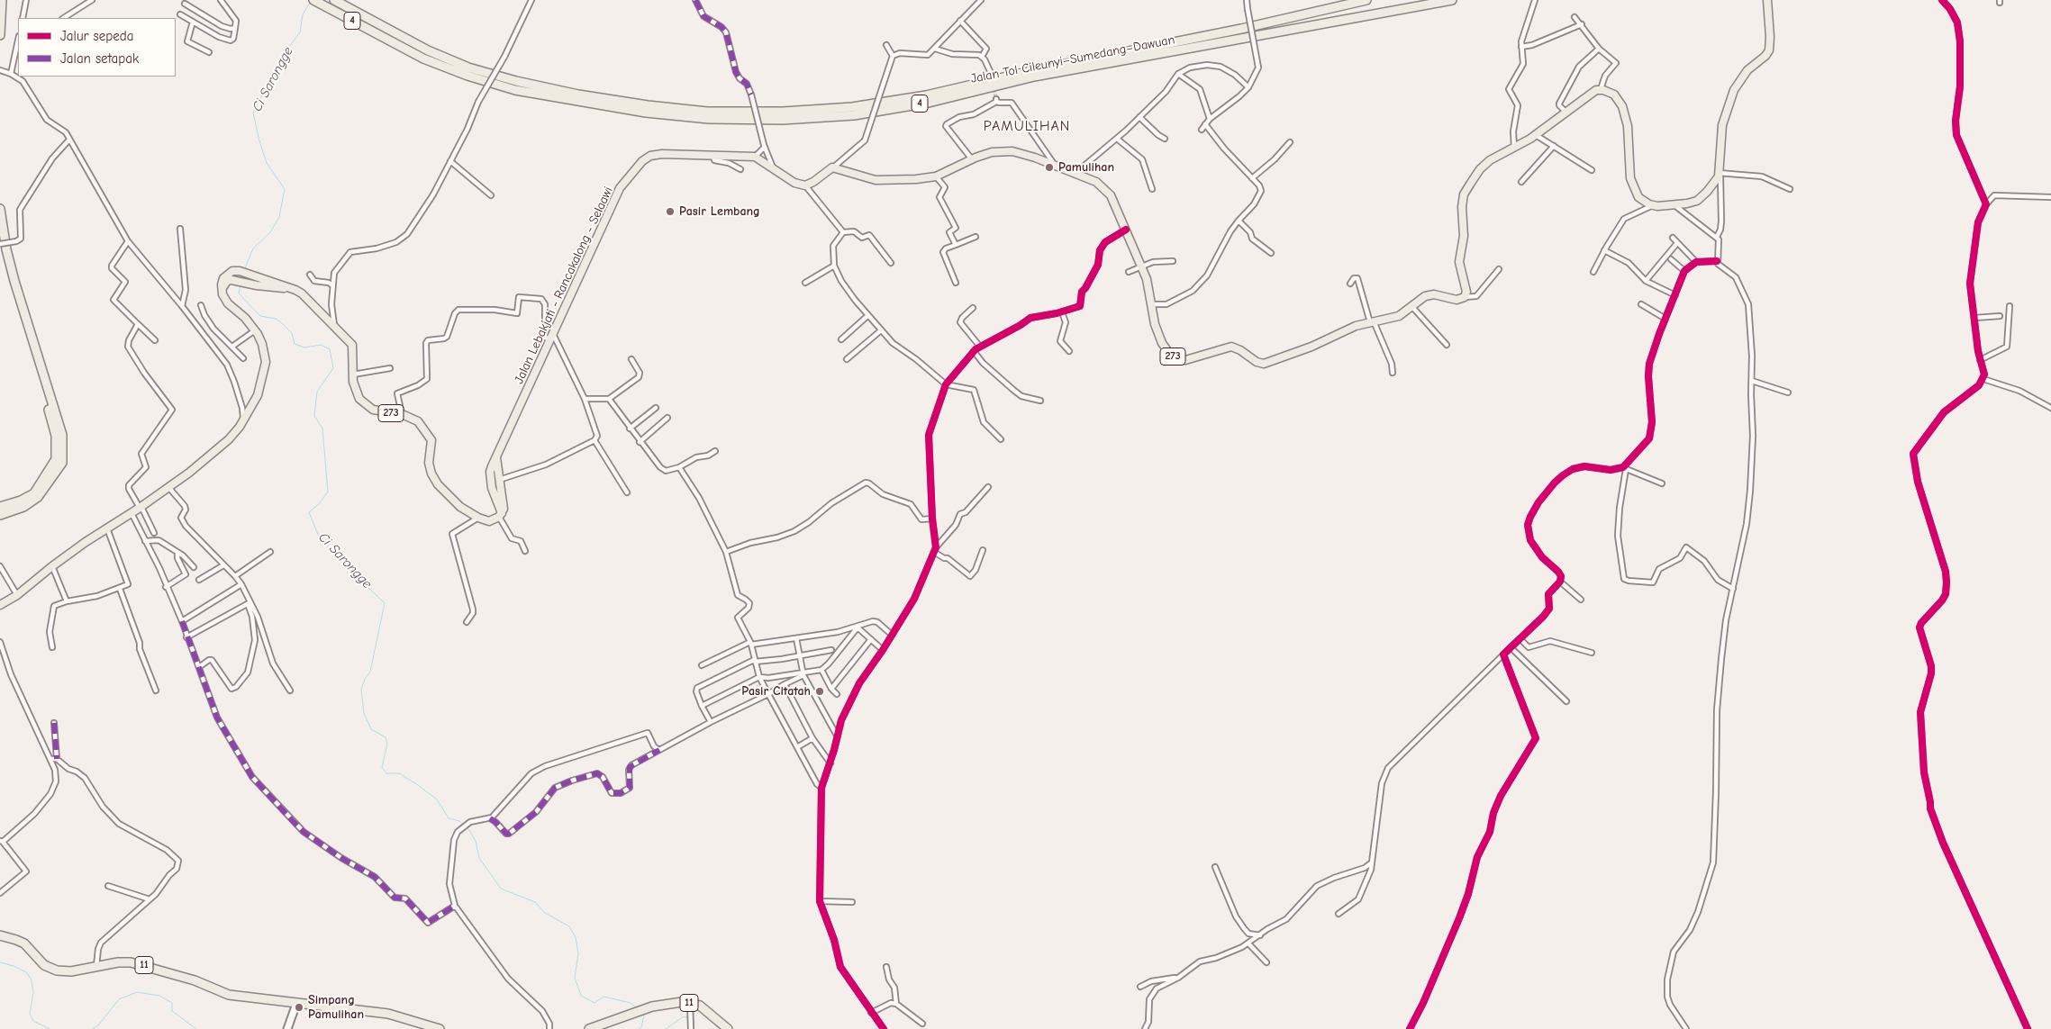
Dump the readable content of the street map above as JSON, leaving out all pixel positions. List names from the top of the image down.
{
  "streets": {
    "highway": ["4", "Jalan Tol Cileunyi–Sumedang–Dawuan", "11"],
    "main road": ["Jalan Lebakjati - Rancakalong - Selaawi", "273"]
  },
  "districts": ["PAMULIHAN"],
  "water": ["Ci Sarongge"],
  "places": [
    "Pamulihan",
    "Pasir Lembang",
    "Pasir Citatah",
    "Simpang Pamulihan"
  ],
  "legend": ["Jalur sepeda", "Jalan setapak"]
}
